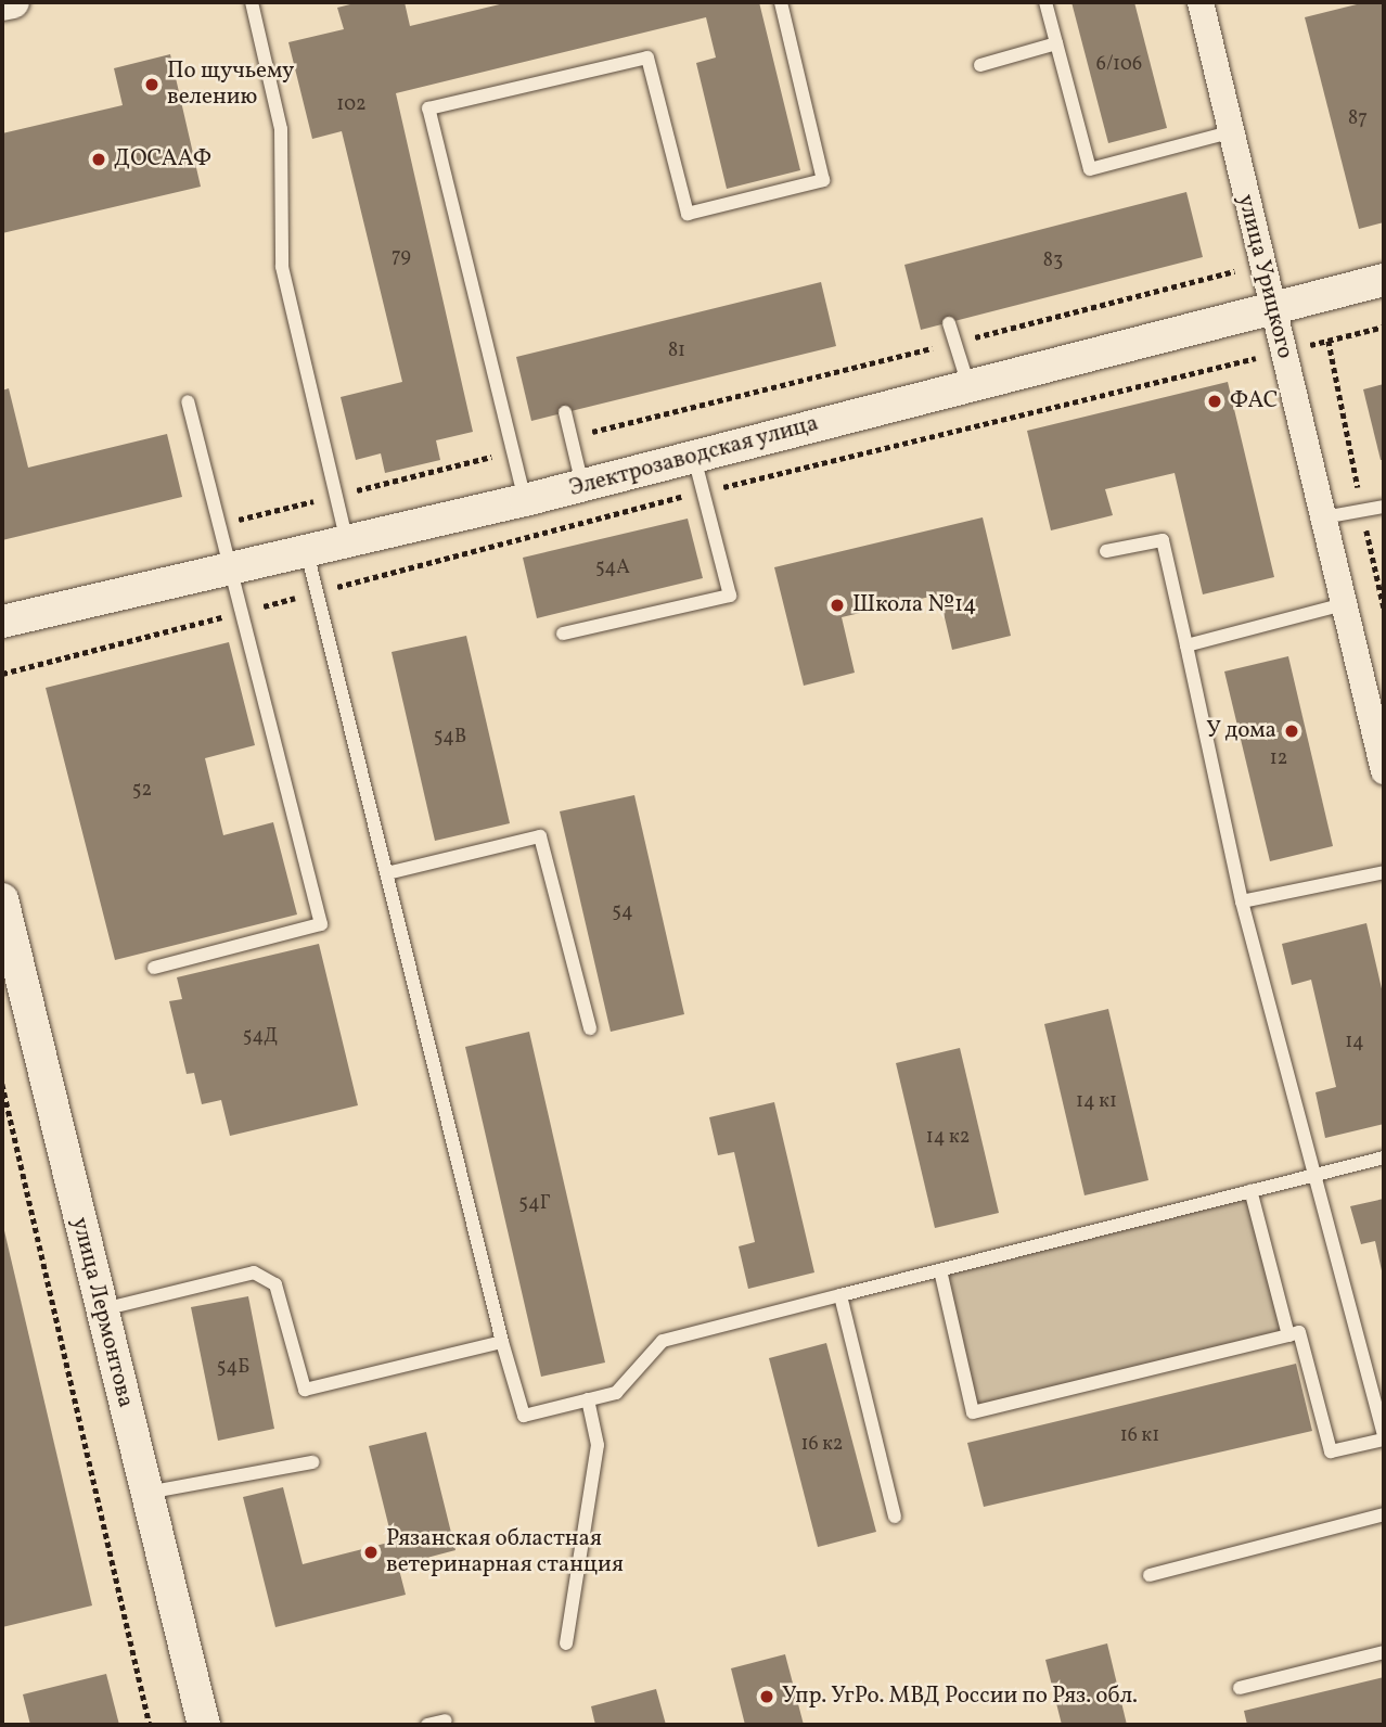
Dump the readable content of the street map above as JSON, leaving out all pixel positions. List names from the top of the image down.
{
  "streets": {
    "street": ["улица Урицкого", "Электрозаводская улица", "улица Лермонтова"]
  },
  "crossings": [
    ["улица Урицкого", "Электрозаводская улица"]
  ],
  "places": [
    "По щучьему велению",
    "ДОСААФ",
    "ФАС",
    "Школа №14",
    "У дома",
    "Рязанская областная ветеринарная станция",
    "Упр. УгРо. МВД России по Ряз. обл."
  ],
  "house_numbers": [
    "6/106",
    "102",
    "87",
    "79",
    "83",
    "81",
    "54А",
    "54В",
    "12",
    "52",
    "54",
    "54Д",
    "14",
    "14 к1",
    "14 к2",
    "54Г",
    "54Б",
    "16 к1",
    "16 к2"
  ]
}
